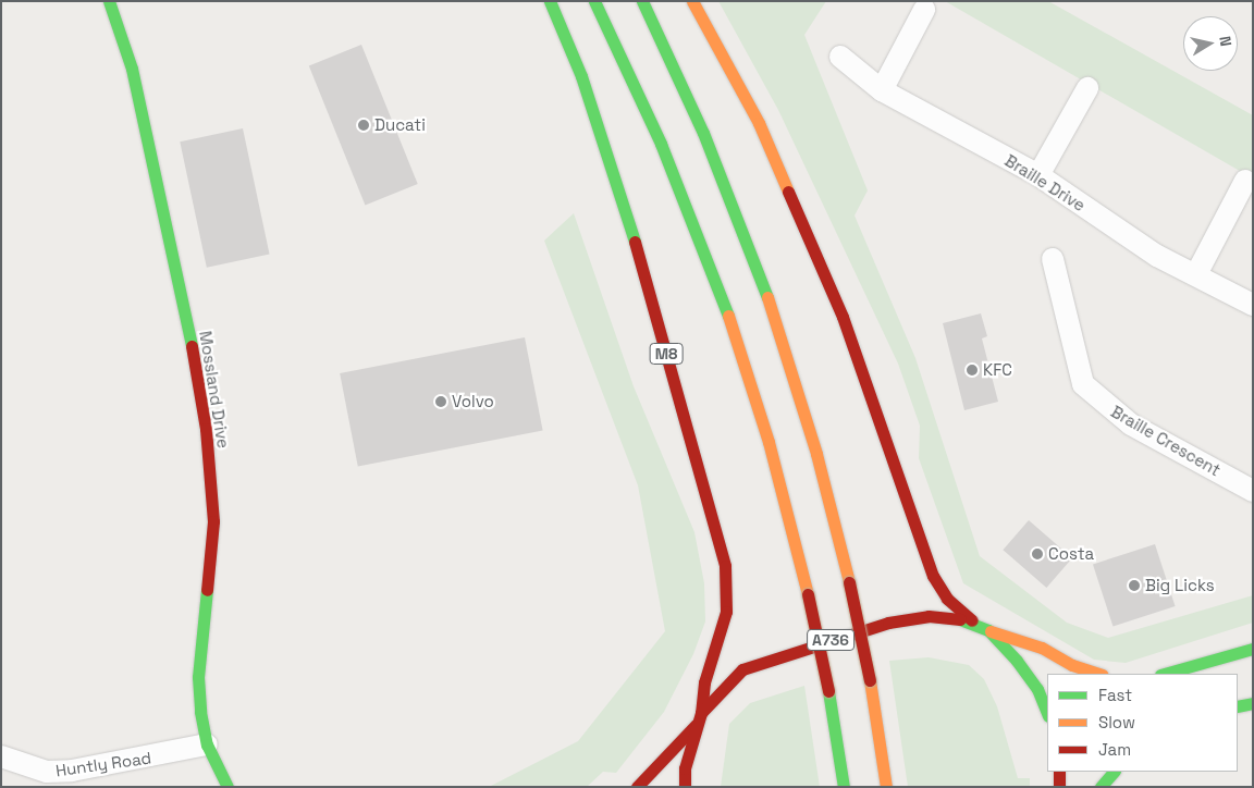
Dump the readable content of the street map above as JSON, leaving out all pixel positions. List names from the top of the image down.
{
  "streets": {
    "main road": ["M8", "Mossland Drive", "A736"],
    "street": ["Braille Drive", "Braille Crescent", "Huntly Road"]
  },
  "crossings": [
    ["M8", "A736"],
    ["Mossland Drive", "Huntly Road"]
  ],
  "places": [
    "Ducati",
    "KFC",
    "Volvo",
    "Costa",
    "Big Licks"
  ],
  "legend": ["Fast", "Slow", "Jam"],
  "north": "right"
}
